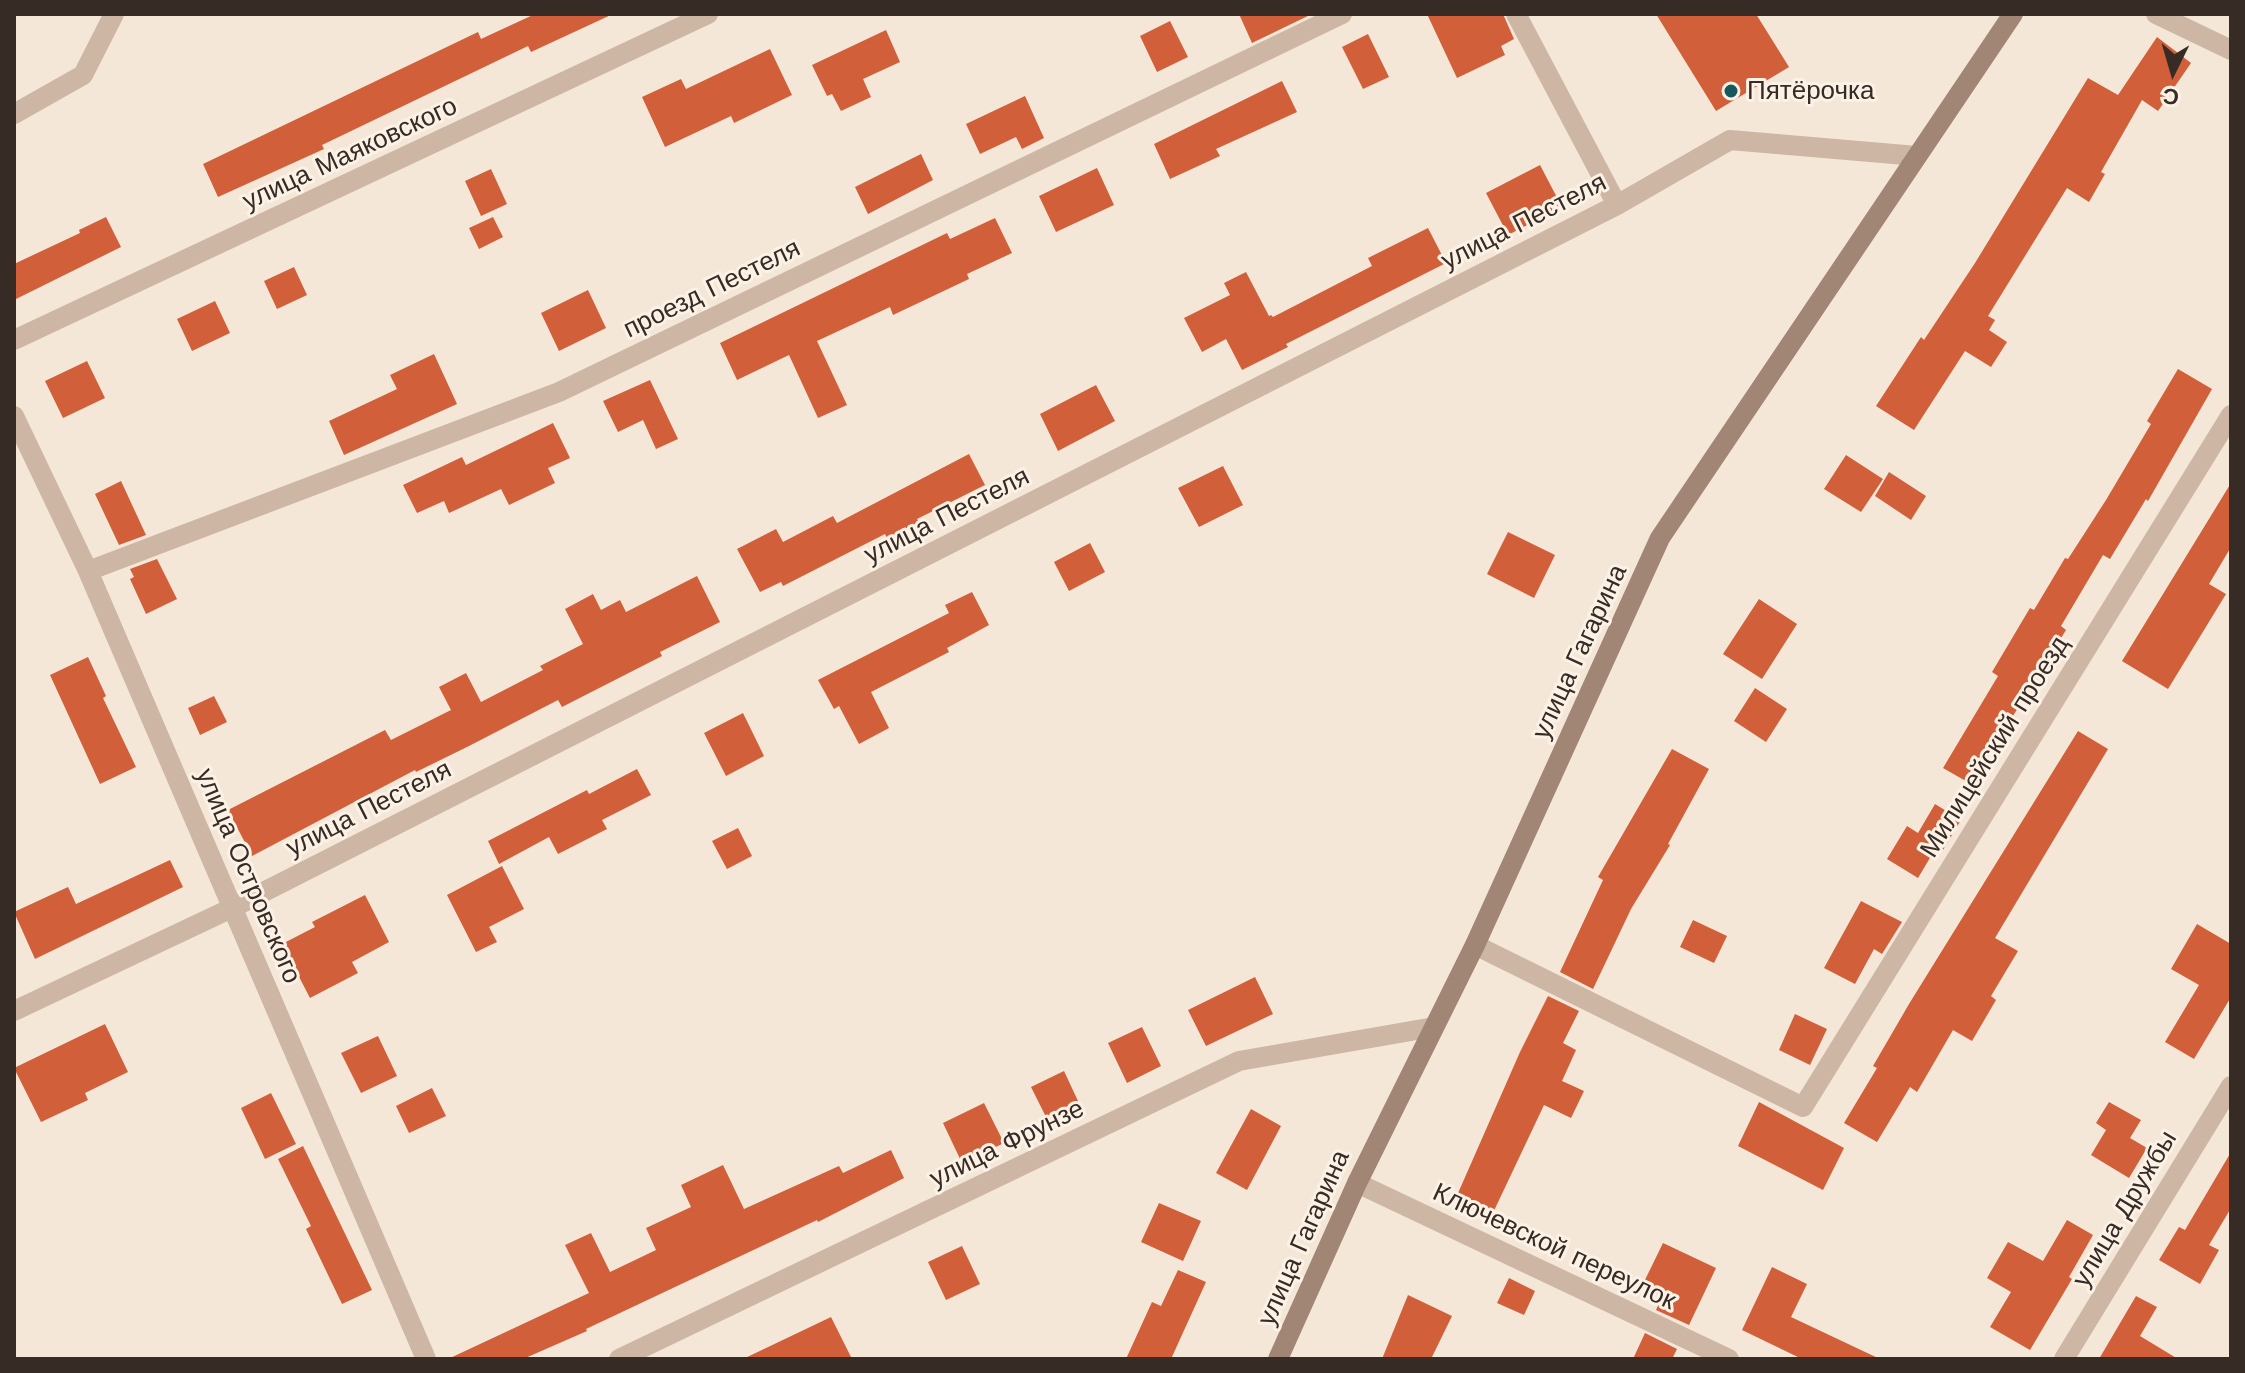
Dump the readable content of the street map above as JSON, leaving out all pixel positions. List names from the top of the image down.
{
  "streets": {
    "main road": ["улица Гагарина"],
    "street": [
      "улица Маяковского",
      "улица Пестеля",
      "проезд Пестеля",
      "Милицейский проезд",
      "улица Островского",
      "улица Фрунзе",
      "улица Дружбы",
      "Ключевской переулок"
    ]
  },
  "crossings": [
    ["улица Пестеля", "улица Гагарина"],
    ["улица Пестеля", "улица Островского"],
    ["проезд Пестеля", "улица Островского"],
    ["улица Гагарина", "Милицейский проезд"],
    ["улица Гагарина", "улица Фрунзе"],
    ["улица Гагарина", "Ключевской переулок"]
  ],
  "places": ["Пятёрочка"],
  "north": "bottom"
}
